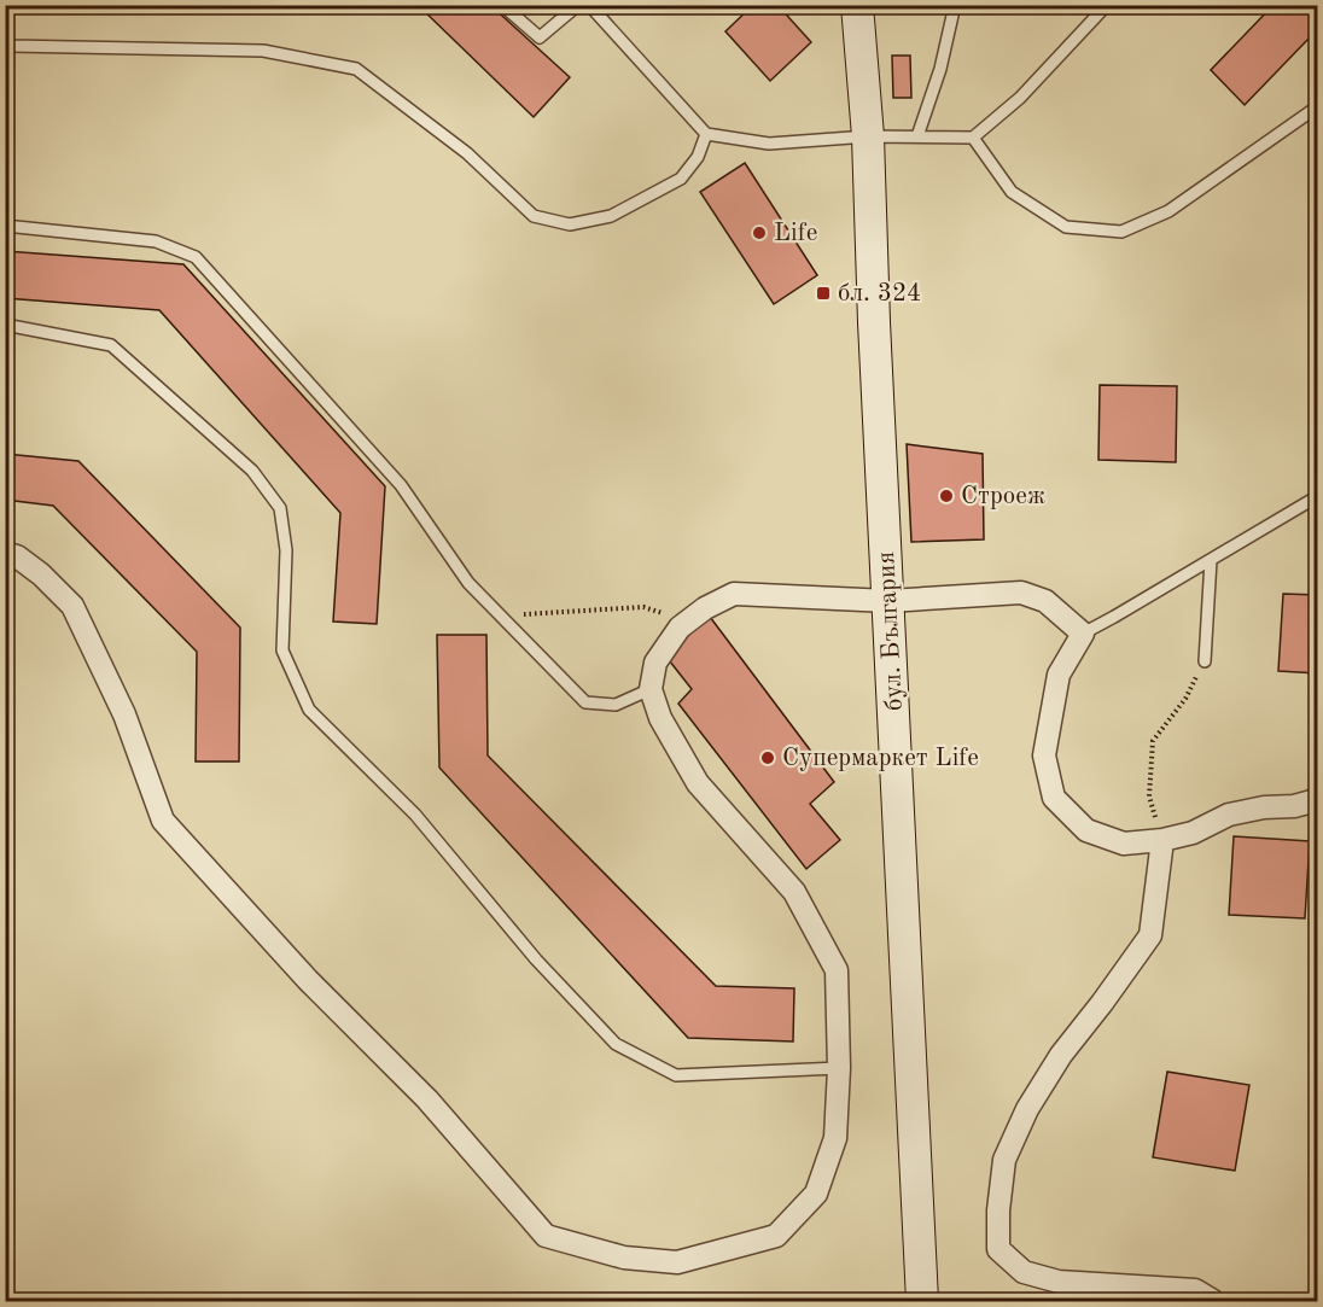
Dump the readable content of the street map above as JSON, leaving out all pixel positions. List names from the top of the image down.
{
  "streets": {
    "street": ["бул. България"]
  },
  "places": {
    "other": ["Life", "Строеж", "Супермаркет Life"],
    "transit": ["бл. 324"]
  }
}
